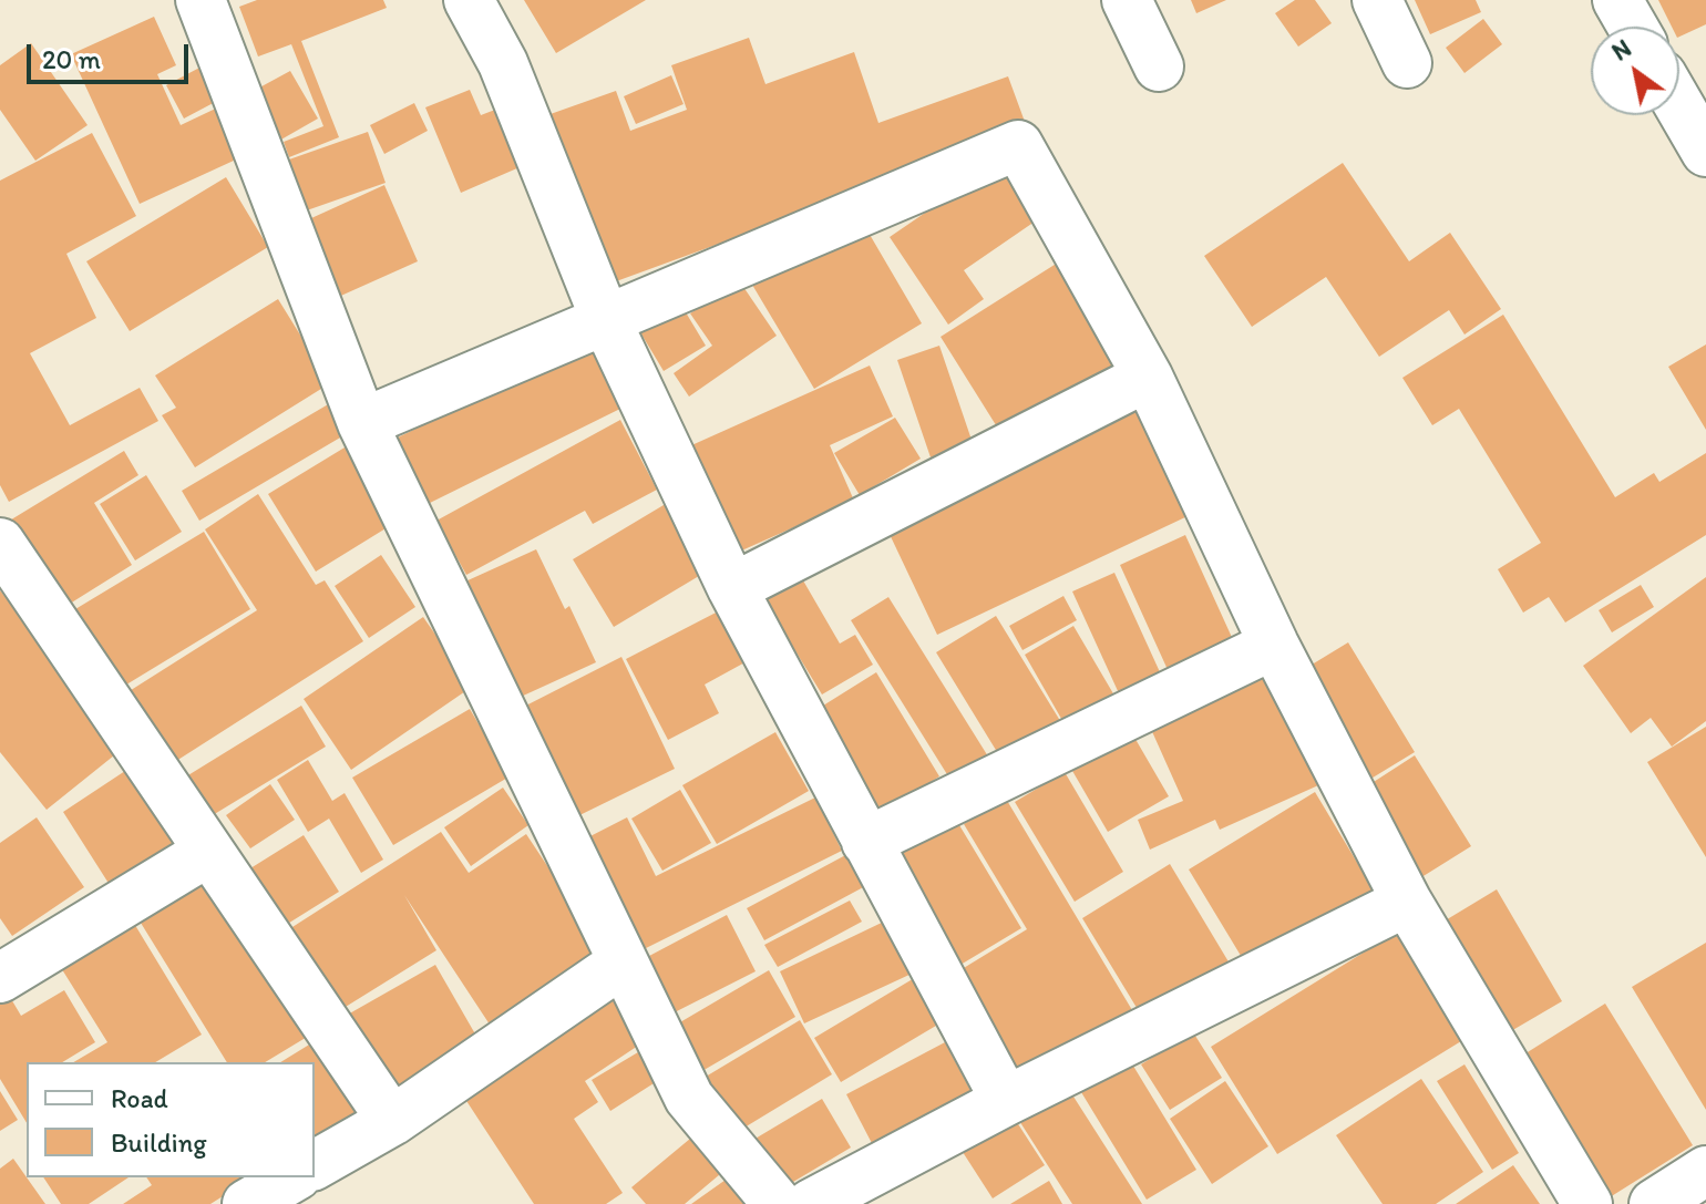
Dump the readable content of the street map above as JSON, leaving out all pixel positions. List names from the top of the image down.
{
  "legend": ["Road", "Building"],
  "scale_bar": "20 m",
  "north": "top left"
}
